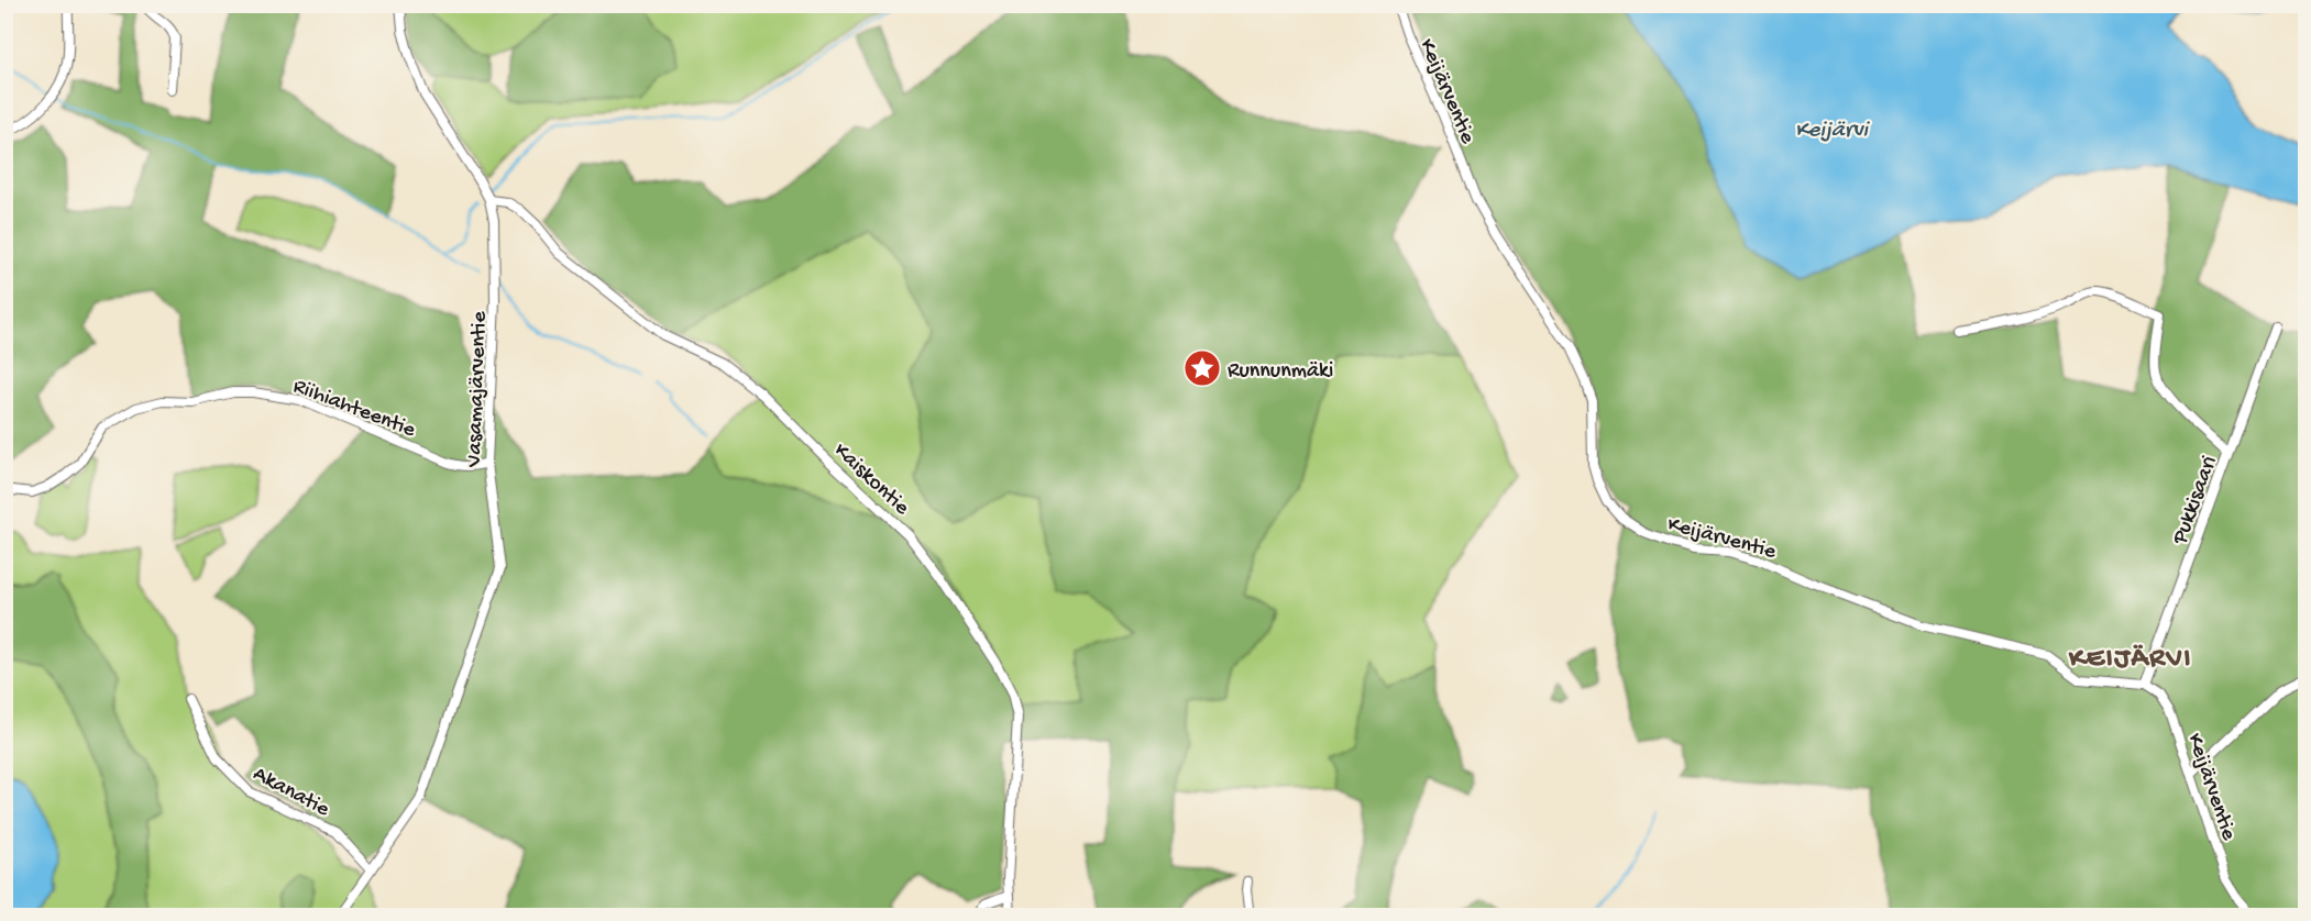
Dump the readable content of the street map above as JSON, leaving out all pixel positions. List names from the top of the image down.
{
  "streets": {
    "street": [
      "Keijärventie",
      "Vasamajärventie",
      "Riihiahteentie",
      "Kaiskontie",
      "Pukkisaari",
      "Akanatie"
    ]
  },
  "crossings": [
    ["Keijärventie", "Pukkisaari"],
    ["Vasamajärventie", "Riihiahteentie"],
    ["Vasamajärventie", "Kaiskontie"],
    ["Vasamajärventie", "Akanatie"]
  ],
  "districts": ["KEIJÄRVI"],
  "water": ["Keijärvi"],
  "places": {
    "place": ["Runnunmäki"]
  }
}
